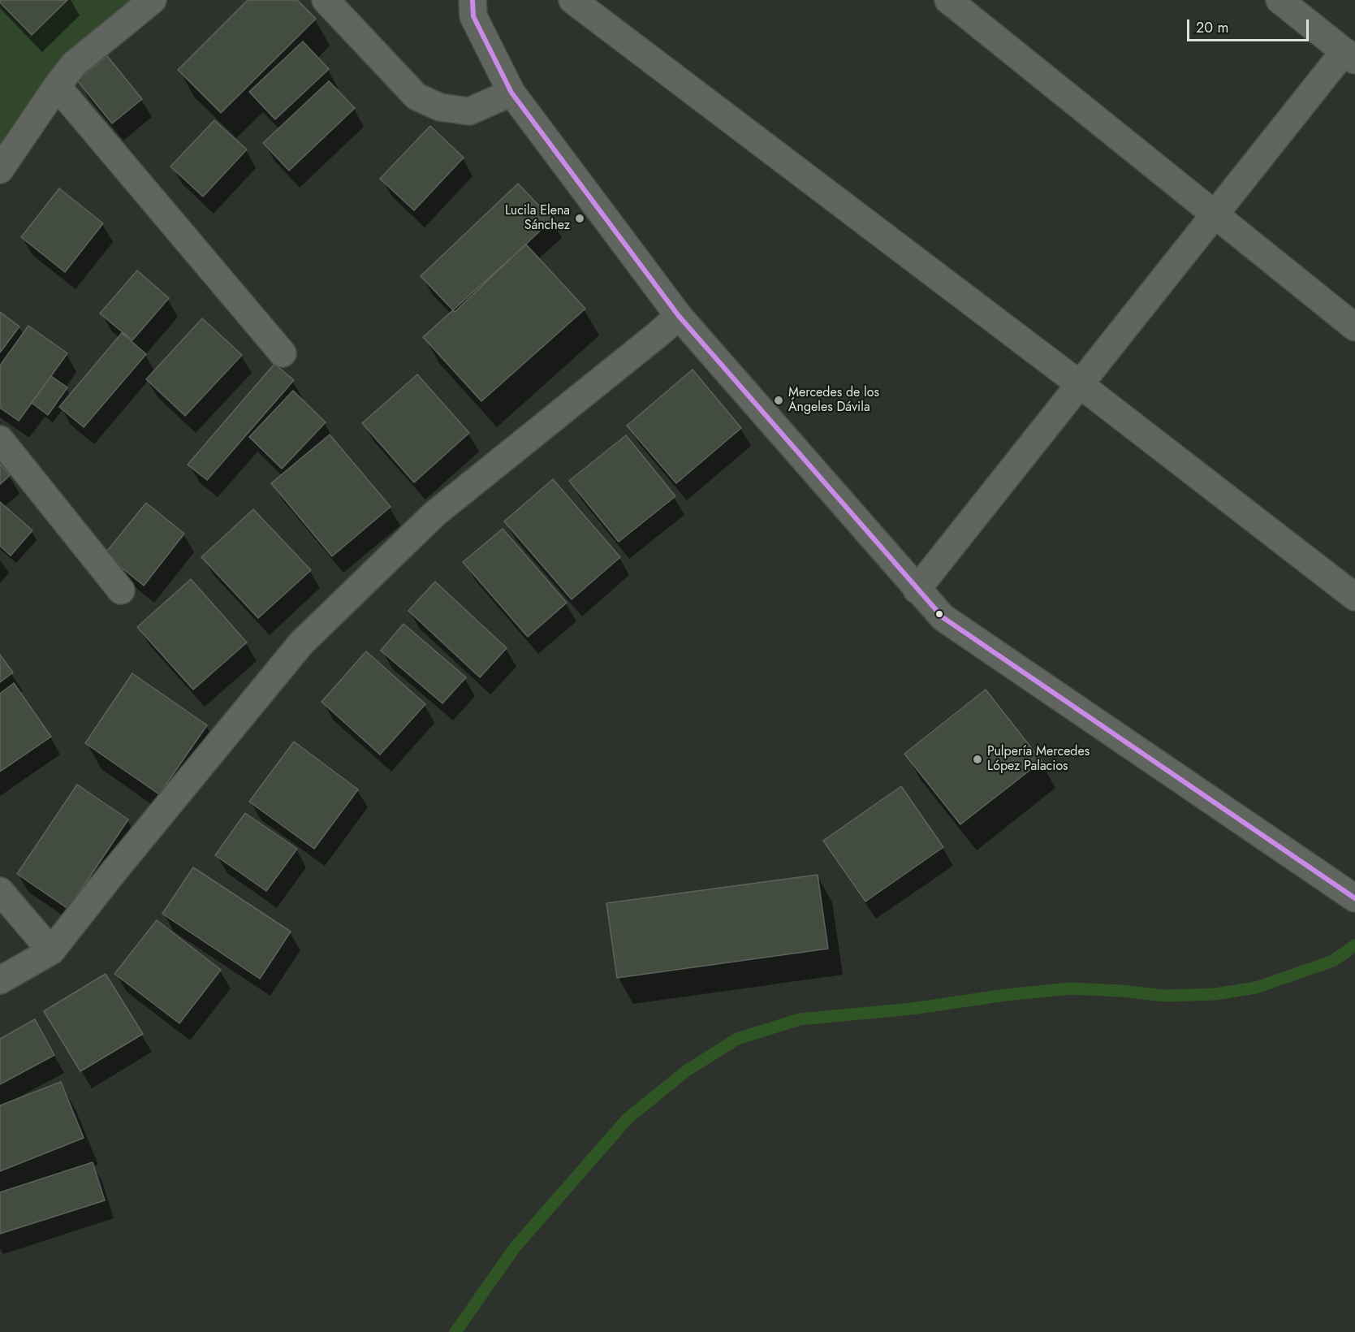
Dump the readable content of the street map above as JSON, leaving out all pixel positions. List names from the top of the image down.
{
  "places": ["Lucila Elena Sánchez", "Mercedes de los Ángeles Dávila", "Pulpería Mercedes López Palacios"],
  "scale_bar": "20 m"
}
